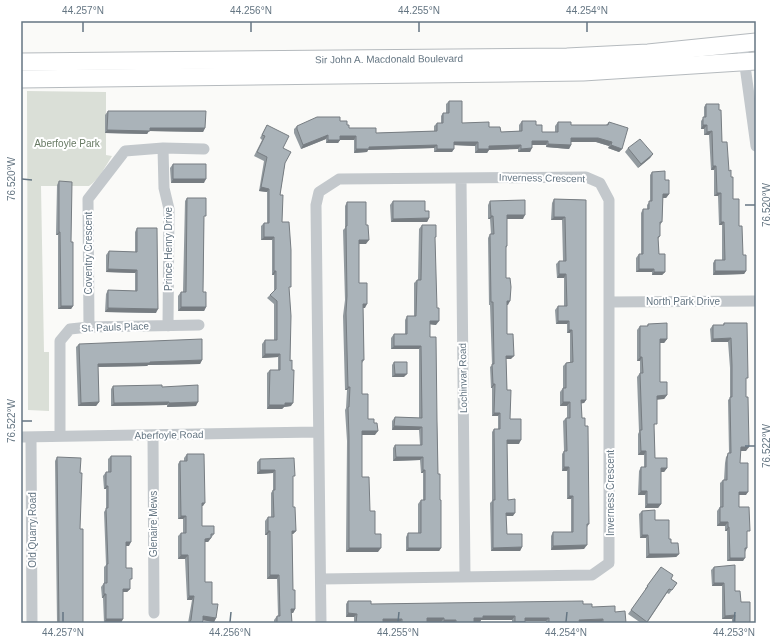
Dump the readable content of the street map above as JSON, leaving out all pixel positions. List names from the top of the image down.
{
  "streets": {
    "main road": ["Sir John A. Macdonald Boulevard"],
    "street": [
      "Inverness Crescent",
      "Prince Henry Drive",
      "Coventry Crescent",
      "North Park Drive",
      "St. Pauls Place",
      "Lochinvar Road",
      "Aberfoyle Road",
      "Glenaire Mews",
      "Old Quarry Road"
    ]
  },
  "crossings": [
    ["Inverness Crescent", "North Park Drive"],
    ["Inverness Crescent", "Lochinvar Road"],
    ["Inverness Crescent", "Aberfoyle Road"],
    ["Prince Henry Drive", "Coventry Crescent"],
    ["Prince Henry Drive", "St. Pauls Place"],
    ["Coventry Crescent", "St. Pauls Place"],
    ["St. Pauls Place", "Aberfoyle Road"],
    ["Aberfoyle Road", "Glenaire Mews"],
    ["Aberfoyle Road", "Old Quarry Road"]
  ],
  "parks": ["Aberfoyle Park"],
  "coordinates": [
    "44.257°N",
    "44.256°N",
    "44.255°N",
    "44.254°N",
    "76.520°W",
    "76.522°W",
    "44.253°N"
  ]
}
